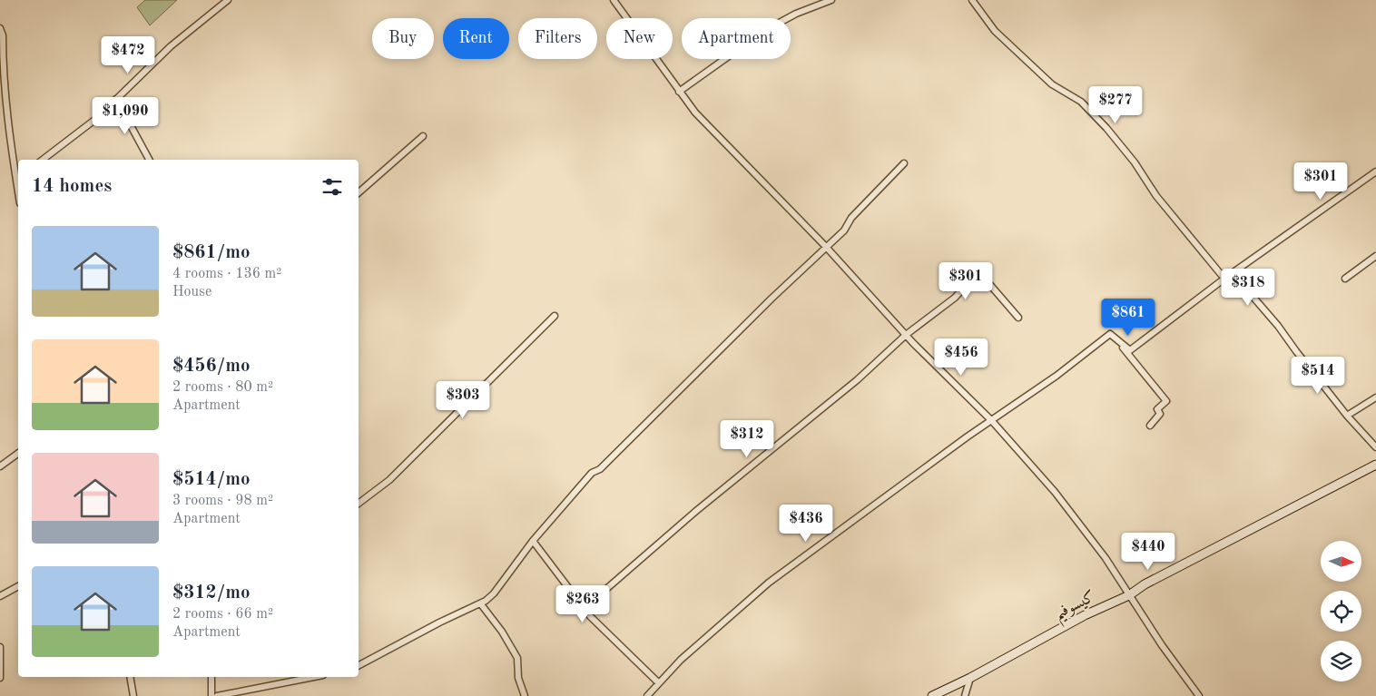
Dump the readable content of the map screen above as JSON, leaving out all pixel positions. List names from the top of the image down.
{
  "streets": {
    "street": ["كيسوفيم"]
  },
  "north": "right",
  "page": {
    "chip": [
      "Buy",
      "Rent",
      "Filters",
      "New",
      "Apartment"
    ],
    "price": [
      "$472",
      "$277",
      "$1,090",
      "$301",
      "$301",
      "$318",
      "$861",
      "$456",
      "$514",
      "$303",
      "$312",
      "$436",
      "$440",
      "$263"
    ],
    "heading": "14 homes",
    "list": [
      {
        "name": "$861/mo",
        "note": "4 rooms · 136 m² · House"
      },
      {
        "name": "$456/mo",
        "note": "2 rooms · 80 m² · Apartment"
      },
      {
        "name": "$514/mo",
        "note": "3 rooms · 98 m² · Apartment"
      },
      {
        "name": "$312/mo",
        "note": "2 rooms · 66 m² · Apartment"
      }
    ]
  }
}
